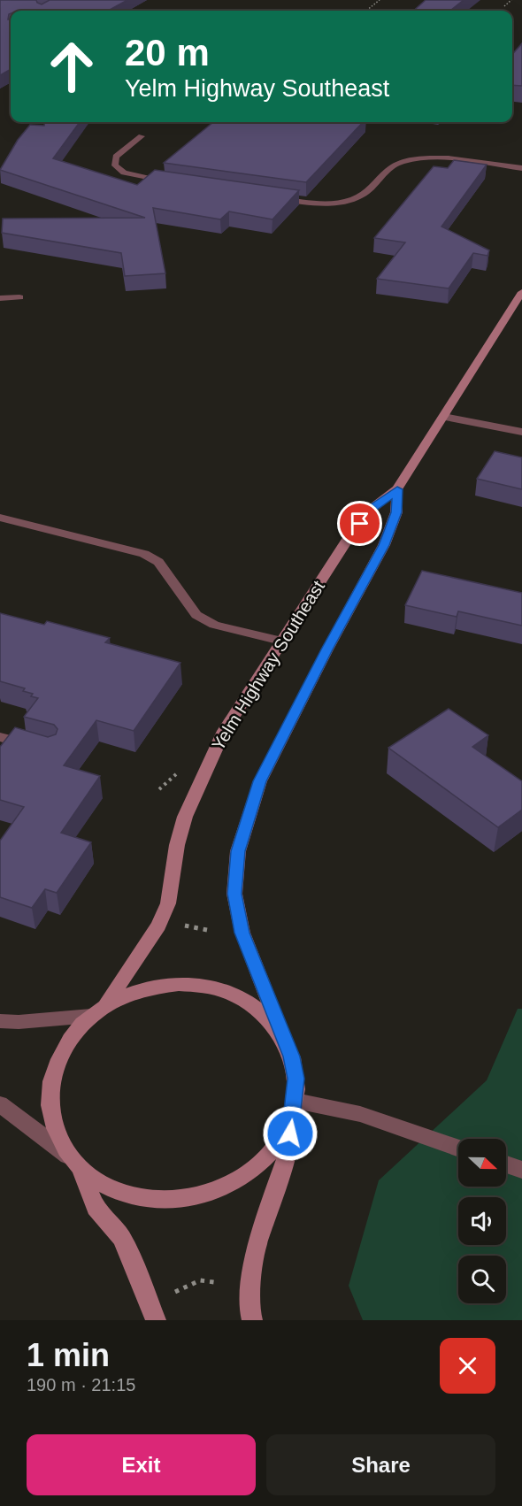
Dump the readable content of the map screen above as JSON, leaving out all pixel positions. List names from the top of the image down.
{
  "streets": {
    "main road": ["Yelm Highway Southeast"]
  },
  "north": "right",
  "page": {
    "turn": ["20 m", "Yelm Highway Southeast"],
    "heading": ["1 min", "190 m · 21:15"],
    "buttons": ["Exit", "Share"]
  }
}
